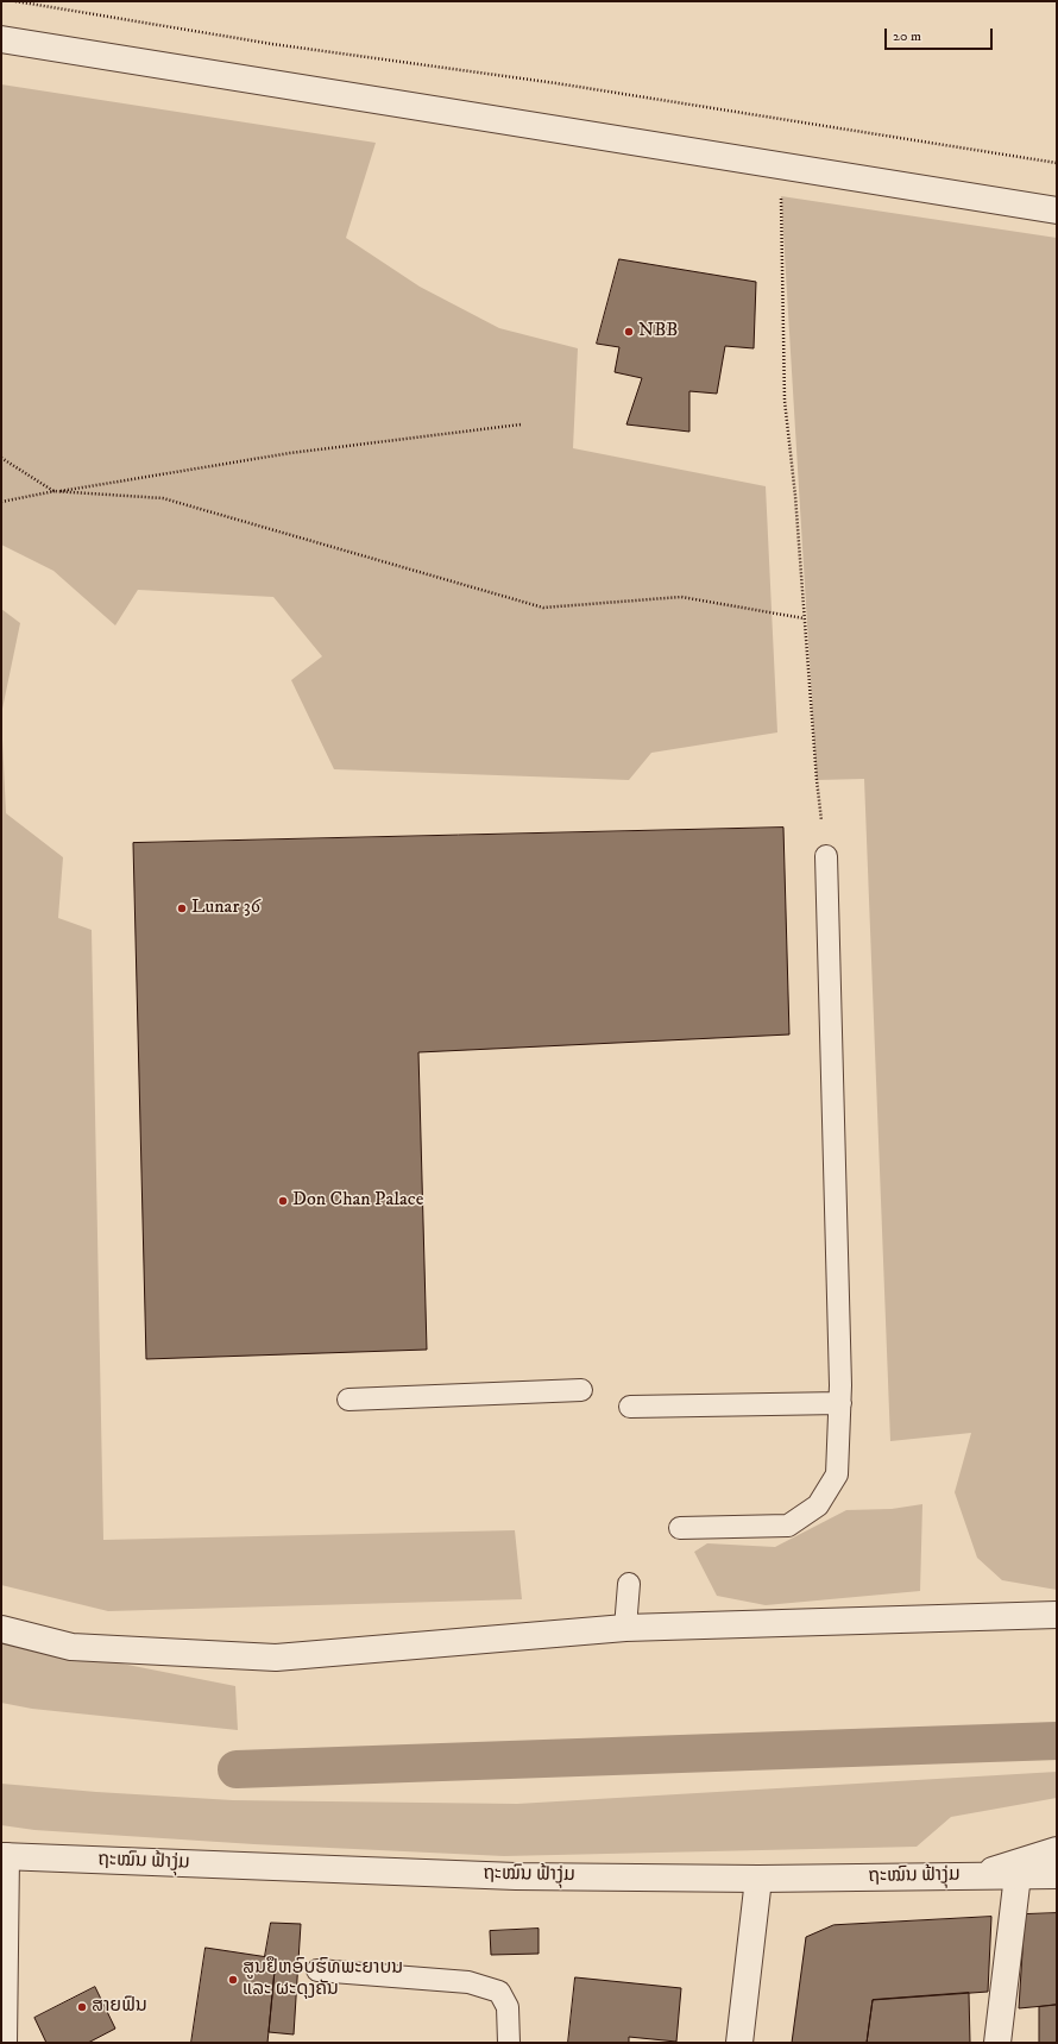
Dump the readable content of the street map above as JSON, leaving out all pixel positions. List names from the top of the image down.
{
  "streets": {
    "street": ["ຖະໝົນ ຟ້າງຸ່ມ"]
  },
  "places": [
    "NBB",
    "Lunar 36",
    "Don Chan Palace",
    "ສູນຢຶຫອົບຮົທພະຍາບນ ແລະ ຜະດຸງຄັນ",
    "ສາຍຟົນ"
  ],
  "scale_bar": "20 m"
}
